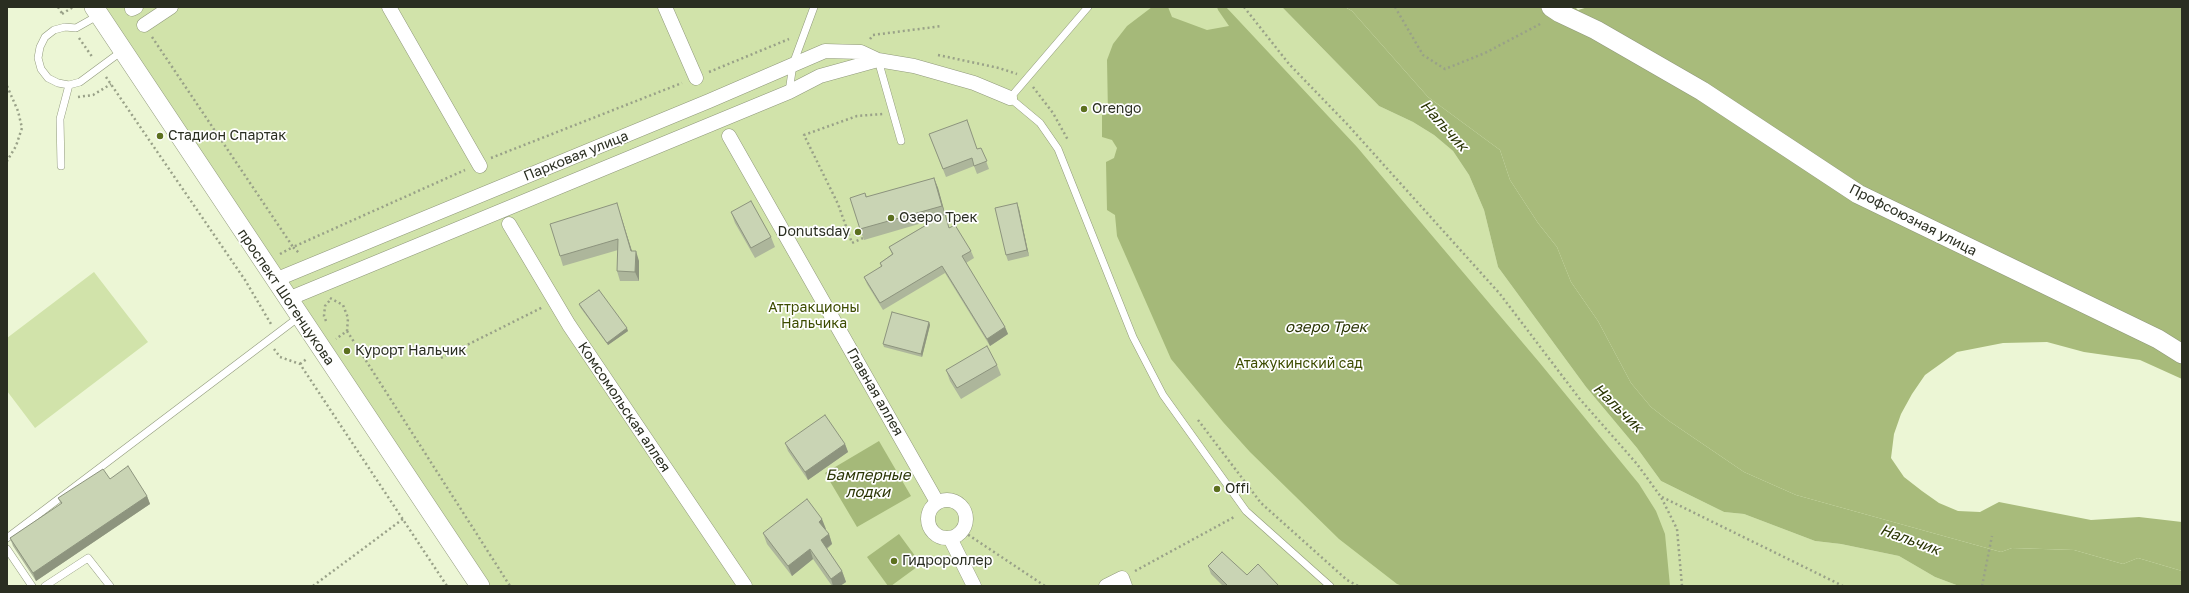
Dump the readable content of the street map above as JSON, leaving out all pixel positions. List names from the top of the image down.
{
  "streets": {
    "street": [
      "Парковая улица",
      "Профсоюзная улица",
      "проспект Шогенцукова",
      "Главная аллея",
      "Комсомольская аллея"
    ]
  },
  "crossings": [
    ["Парковая улица", "проспект Шогенцукова"]
  ],
  "water": ["Нальчик", "озеро Трек", "Бамперные лодки"],
  "parks": ["Аттракционы Нальчика", "Атажукинский сад"],
  "places": [
    "Orengo",
    "Стадион Спартак",
    "Озеро Трек",
    "Donutsday",
    "Курорт Нальчик",
    "Offi",
    "Гидророллер"
  ]
}
